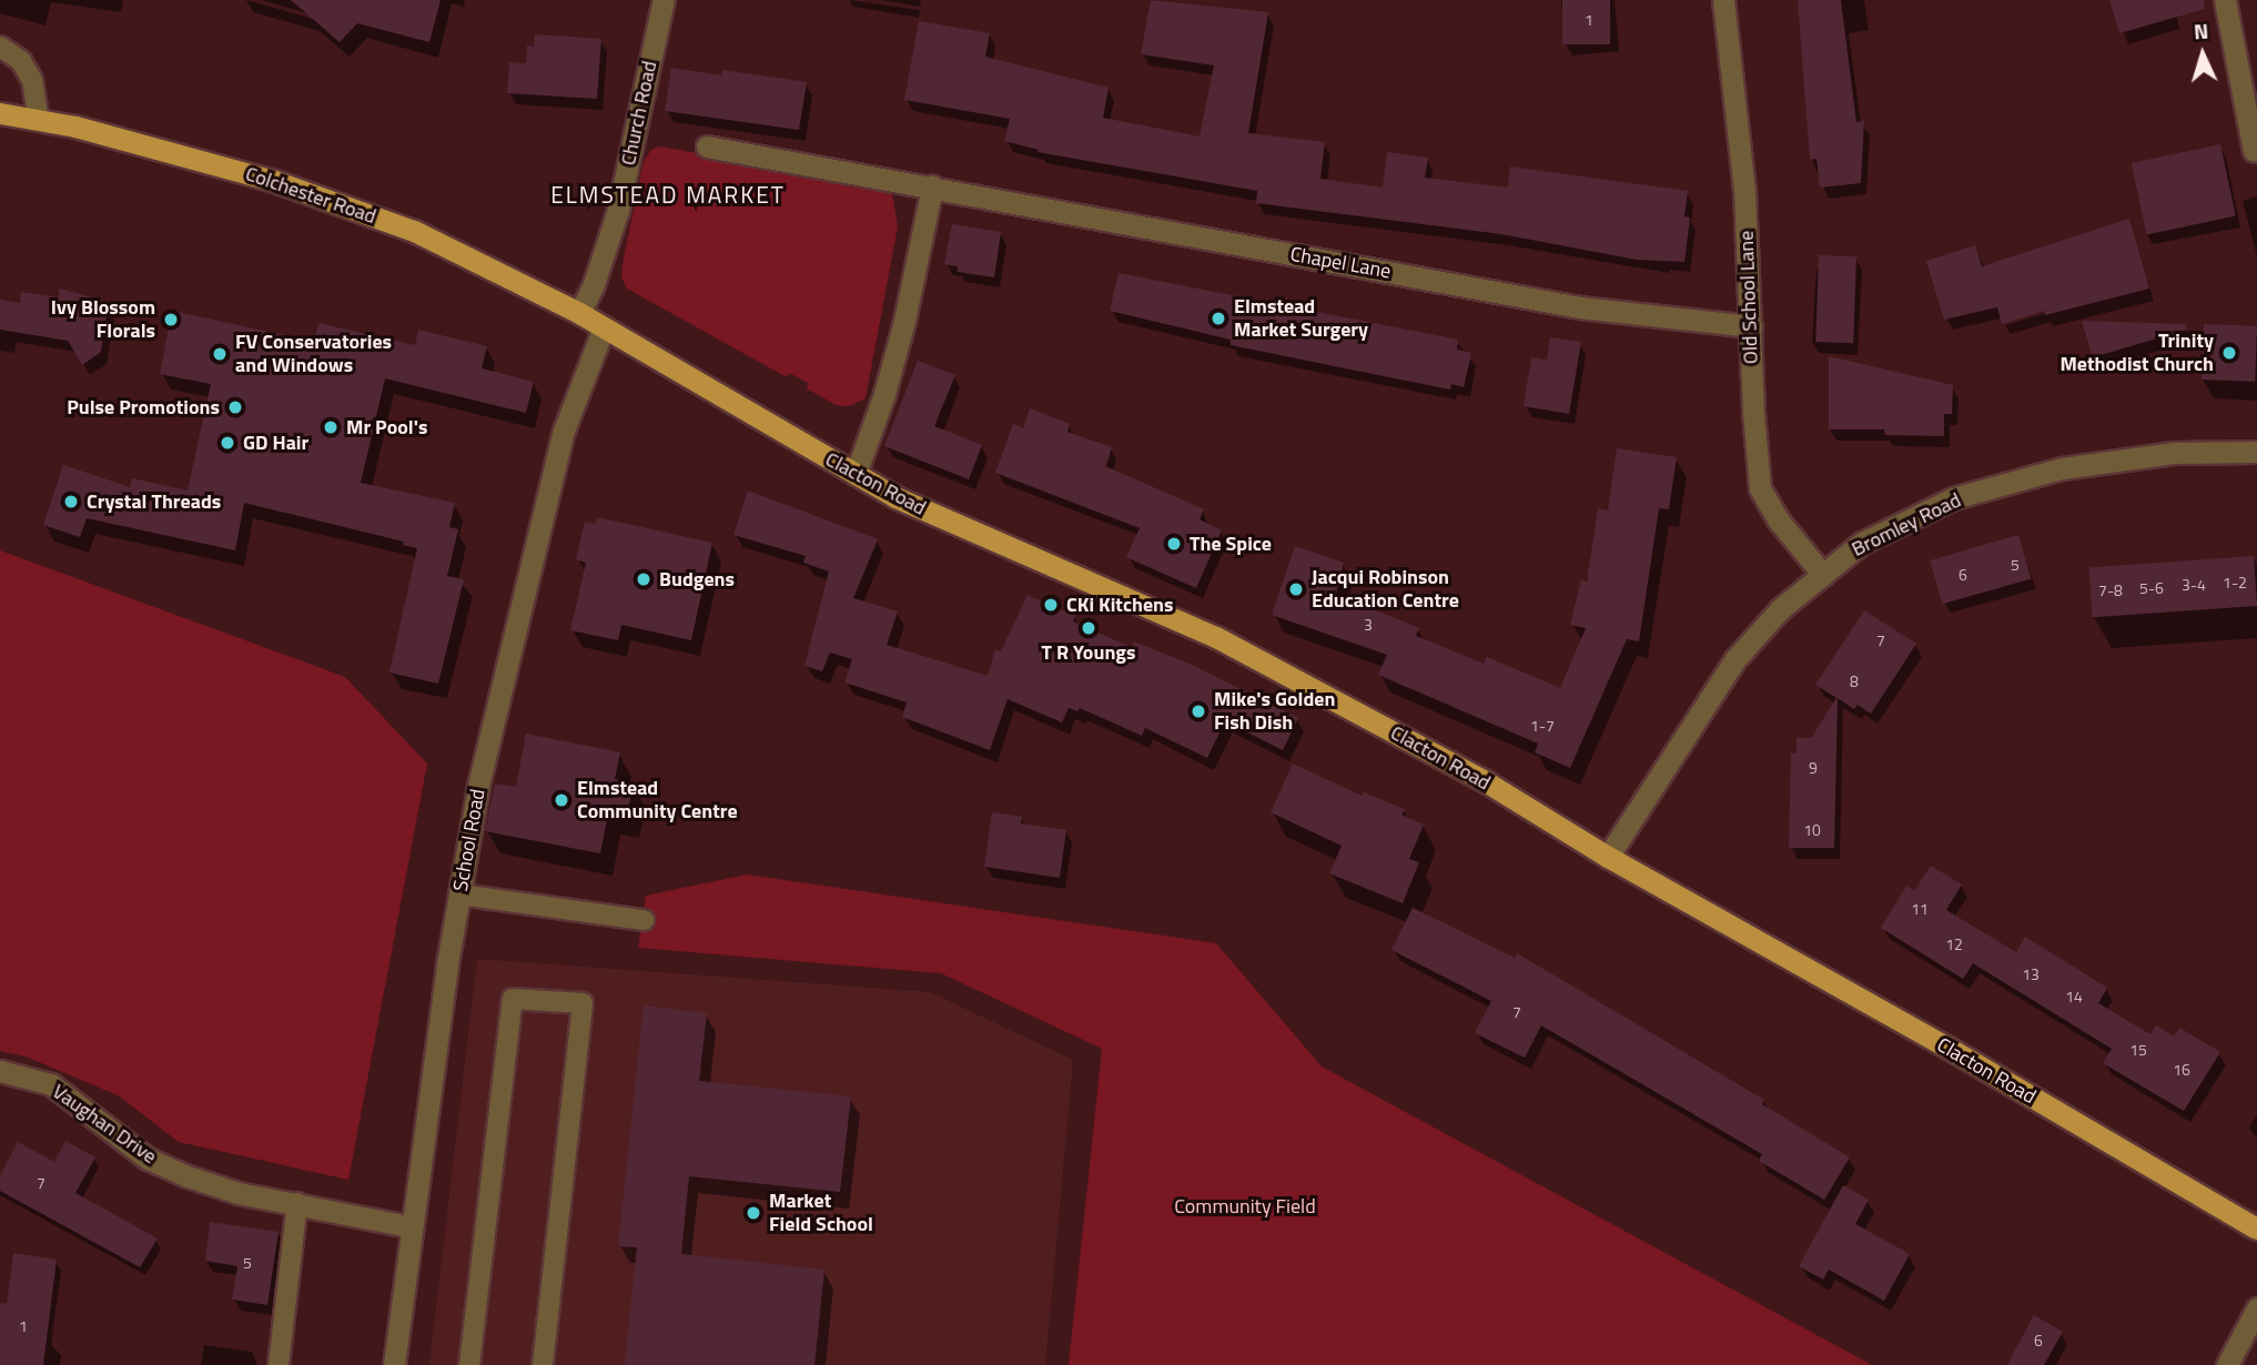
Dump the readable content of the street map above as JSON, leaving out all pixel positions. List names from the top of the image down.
{
  "streets": {
    "main road": ["Colchester Road", "Clacton Road"],
    "street": [
      "Church Road",
      "Chapel Lane",
      "Old School Lane",
      "Bromley Road",
      "School Road",
      "Vaughan Drive"
    ]
  },
  "crossings": [
    ["Church Road", "Colchester Road"],
    ["Colchester Road", "Clacton Road"],
    ["Colchester Road", "School Road"],
    ["Chapel Lane", "Old School Lane"],
    ["Old School Lane", "Bromley Road"],
    ["Clacton Road", "Bromley Road"],
    ["Clacton Road", "School Road"],
    ["School Road", "Vaughan Drive"]
  ],
  "districts": ["ELMSTEAD MARKET"],
  "parks": ["Community Field"],
  "places": [
    "Elmstead Market Surgery",
    "Ivy Blossom Florals",
    "Trinity Methodist Church",
    "FV Conservatories and Windows",
    "Pulse Promotions",
    "Mr Pool's",
    "GD Hair",
    "Crystal Threads",
    "The Spice",
    "Budgens",
    "Jacqui Robinson Education Centre",
    "CKi Kitchens",
    "T R Youngs",
    "Mike's Golden Fish Dish",
    "Elmstead Community Centre",
    "Market Field School"
  ],
  "house_numbers": [
    "1",
    "5",
    "6",
    "1-2",
    "3-4",
    "5-6",
    "7-8",
    "3",
    "7",
    "8",
    "1-7",
    "9",
    "10",
    "11",
    "12",
    "13",
    "14",
    "7",
    "15",
    "16",
    "7",
    "5",
    "1",
    "6"
  ],
  "north": "top"
}
